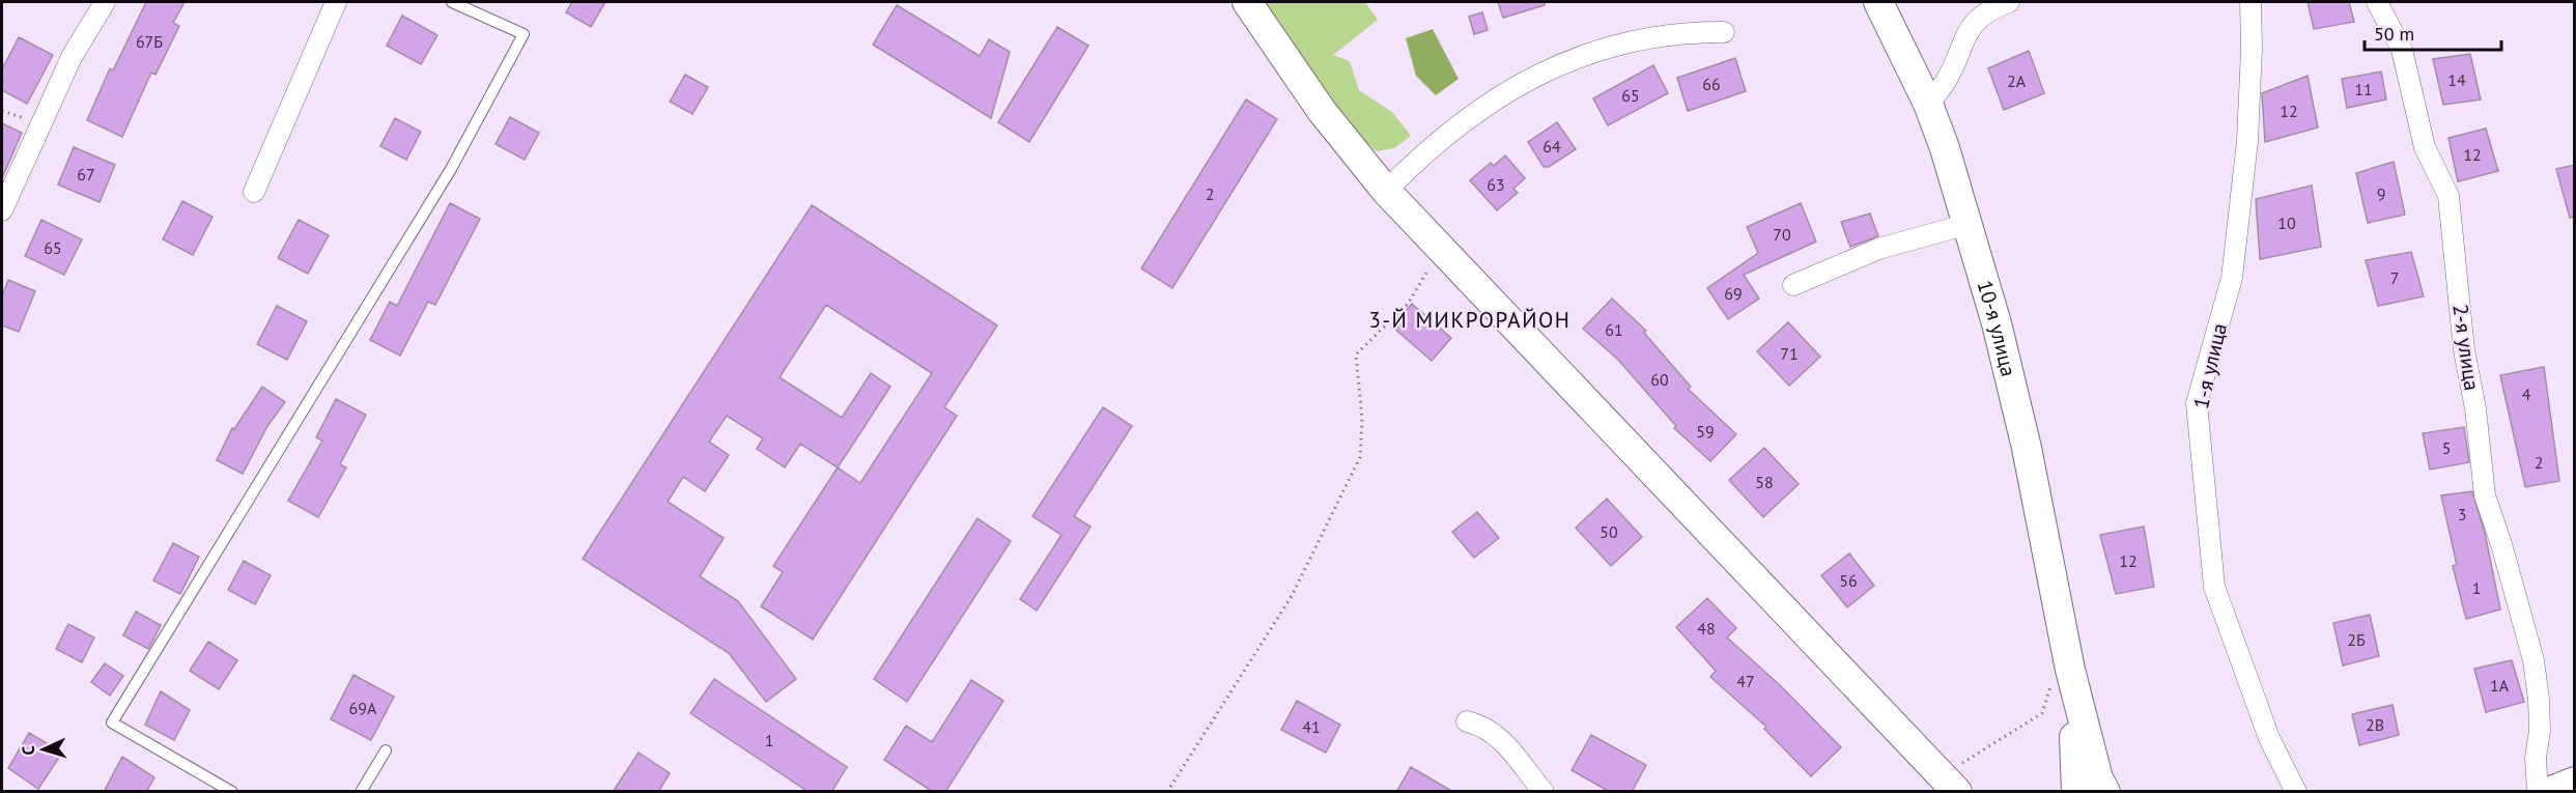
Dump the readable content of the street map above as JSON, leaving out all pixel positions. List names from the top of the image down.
{
  "streets": {
    "street": ["10-я улица", "2-я улица", "1-я улица"]
  },
  "districts": ["3-Й МИКРОРАЙОН"],
  "house_numbers": [
    "67Б",
    "14",
    "2А",
    "66",
    "11",
    "65",
    "12",
    "64",
    "12",
    "67",
    "63",
    "2",
    "9",
    "10",
    "70",
    "65",
    "7",
    "69",
    "61",
    "71",
    "60",
    "4",
    "59",
    "5",
    "2",
    "58",
    "3",
    "50",
    "12",
    "56",
    "1",
    "48",
    "2Б",
    "47",
    "1А",
    "69А",
    "2В",
    "41",
    "1"
  ],
  "scale_bar": "50 m",
  "north": "left"
}
